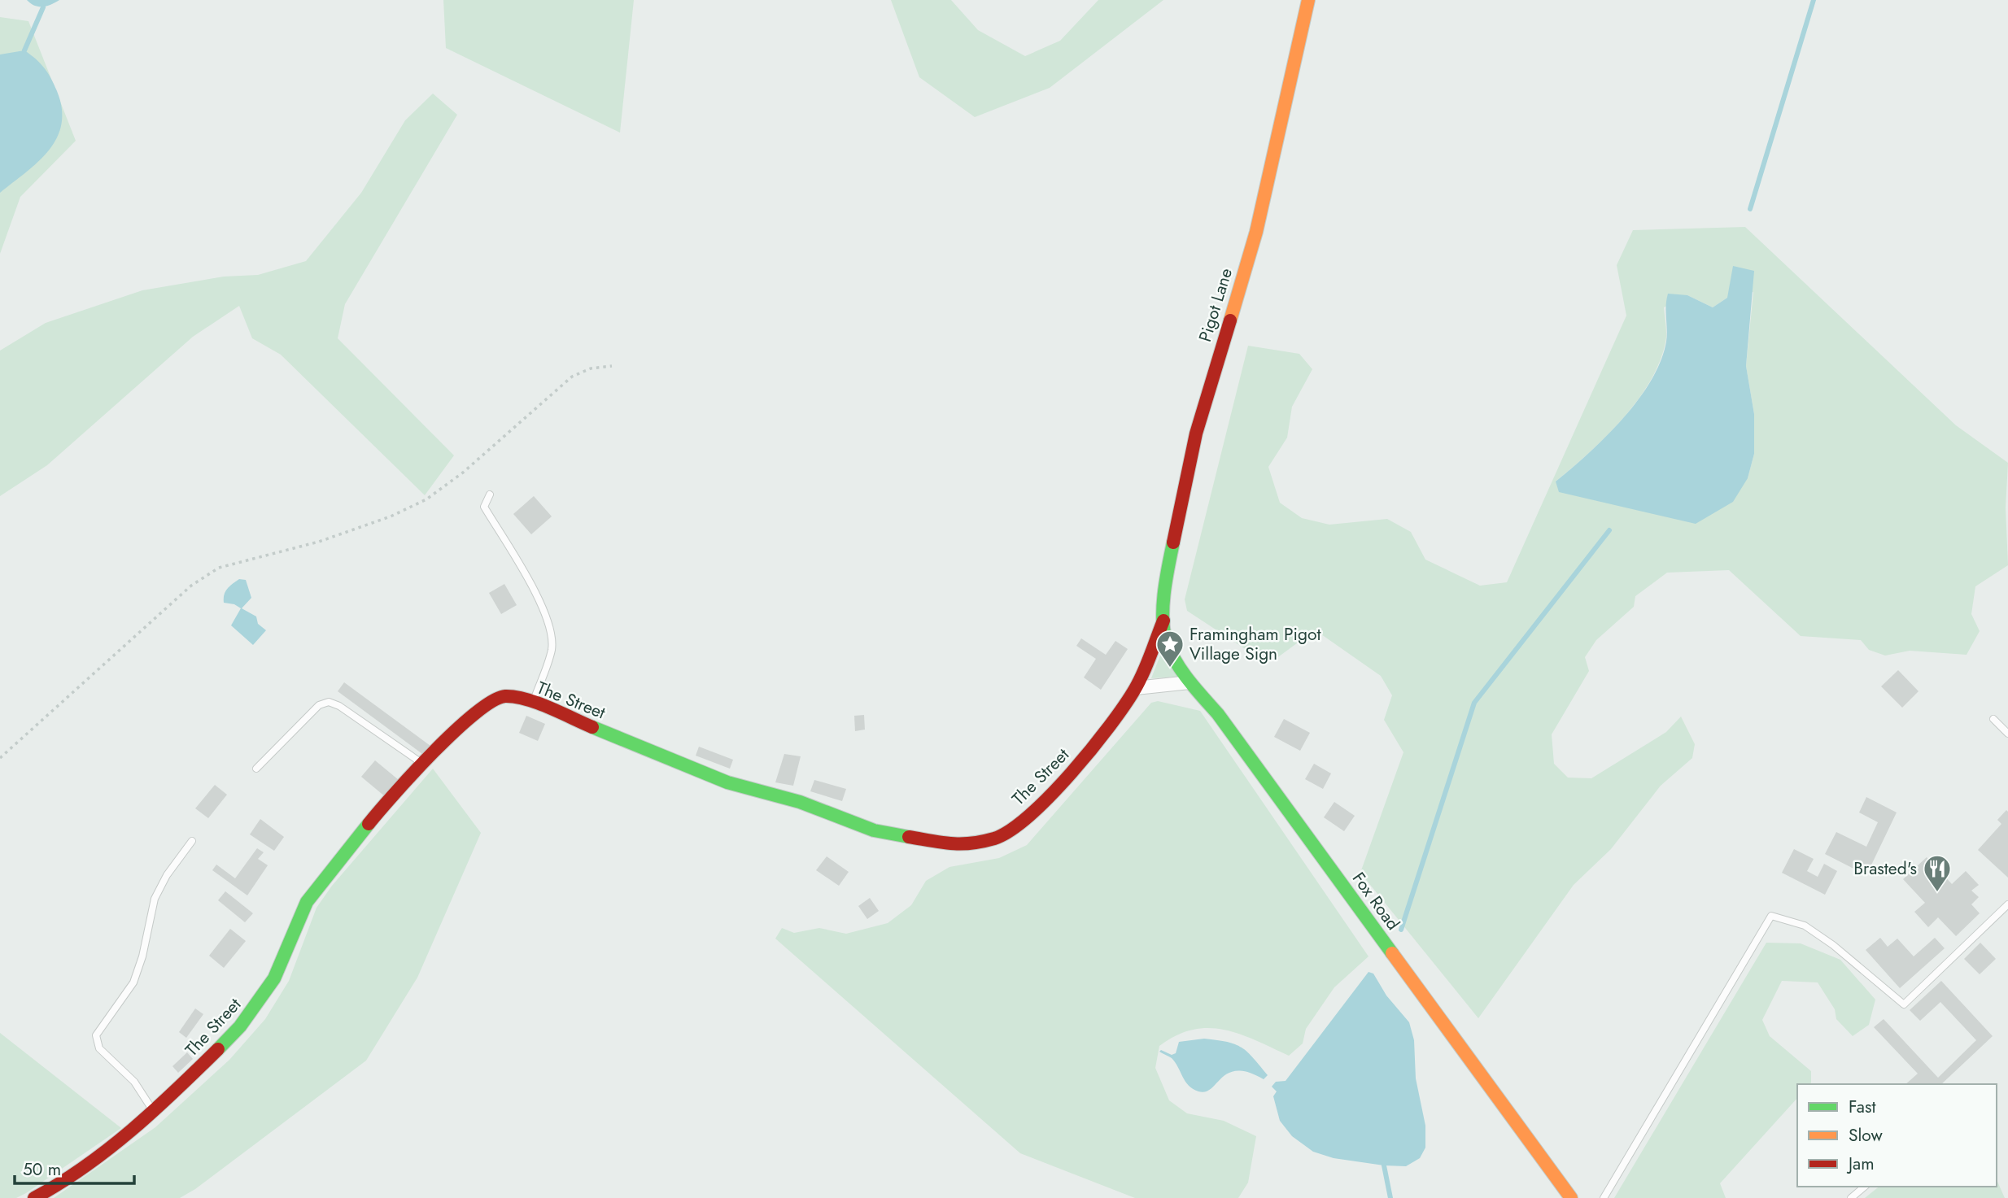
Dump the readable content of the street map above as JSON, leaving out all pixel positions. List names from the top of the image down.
{
  "streets": {
    "street": ["Pigot Lane", "The Street", "Fox Road"]
  },
  "crossings": [
    ["Pigot Lane", "The Street"],
    ["Pigot Lane", "Fox Road"],
    ["The Street", "Fox Road"]
  ],
  "places": {
    "place": ["Framingham Pigot Village Sign"],
    "restaurant": ["Brasted's"]
  },
  "legend": ["Fast", "Slow", "Jam"],
  "scale_bar": "50 m"
}
